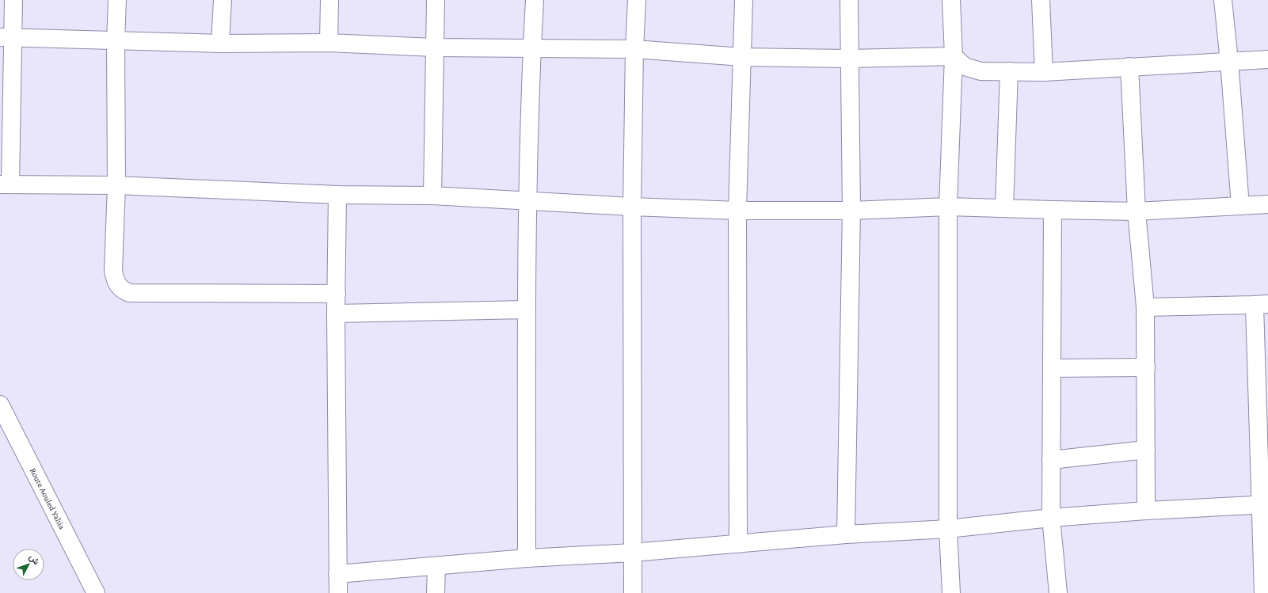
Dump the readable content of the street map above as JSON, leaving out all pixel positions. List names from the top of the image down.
{
  "streets": {
    "street": ["Route Aouled Yahia"]
  },
  "north": "top right"
}
